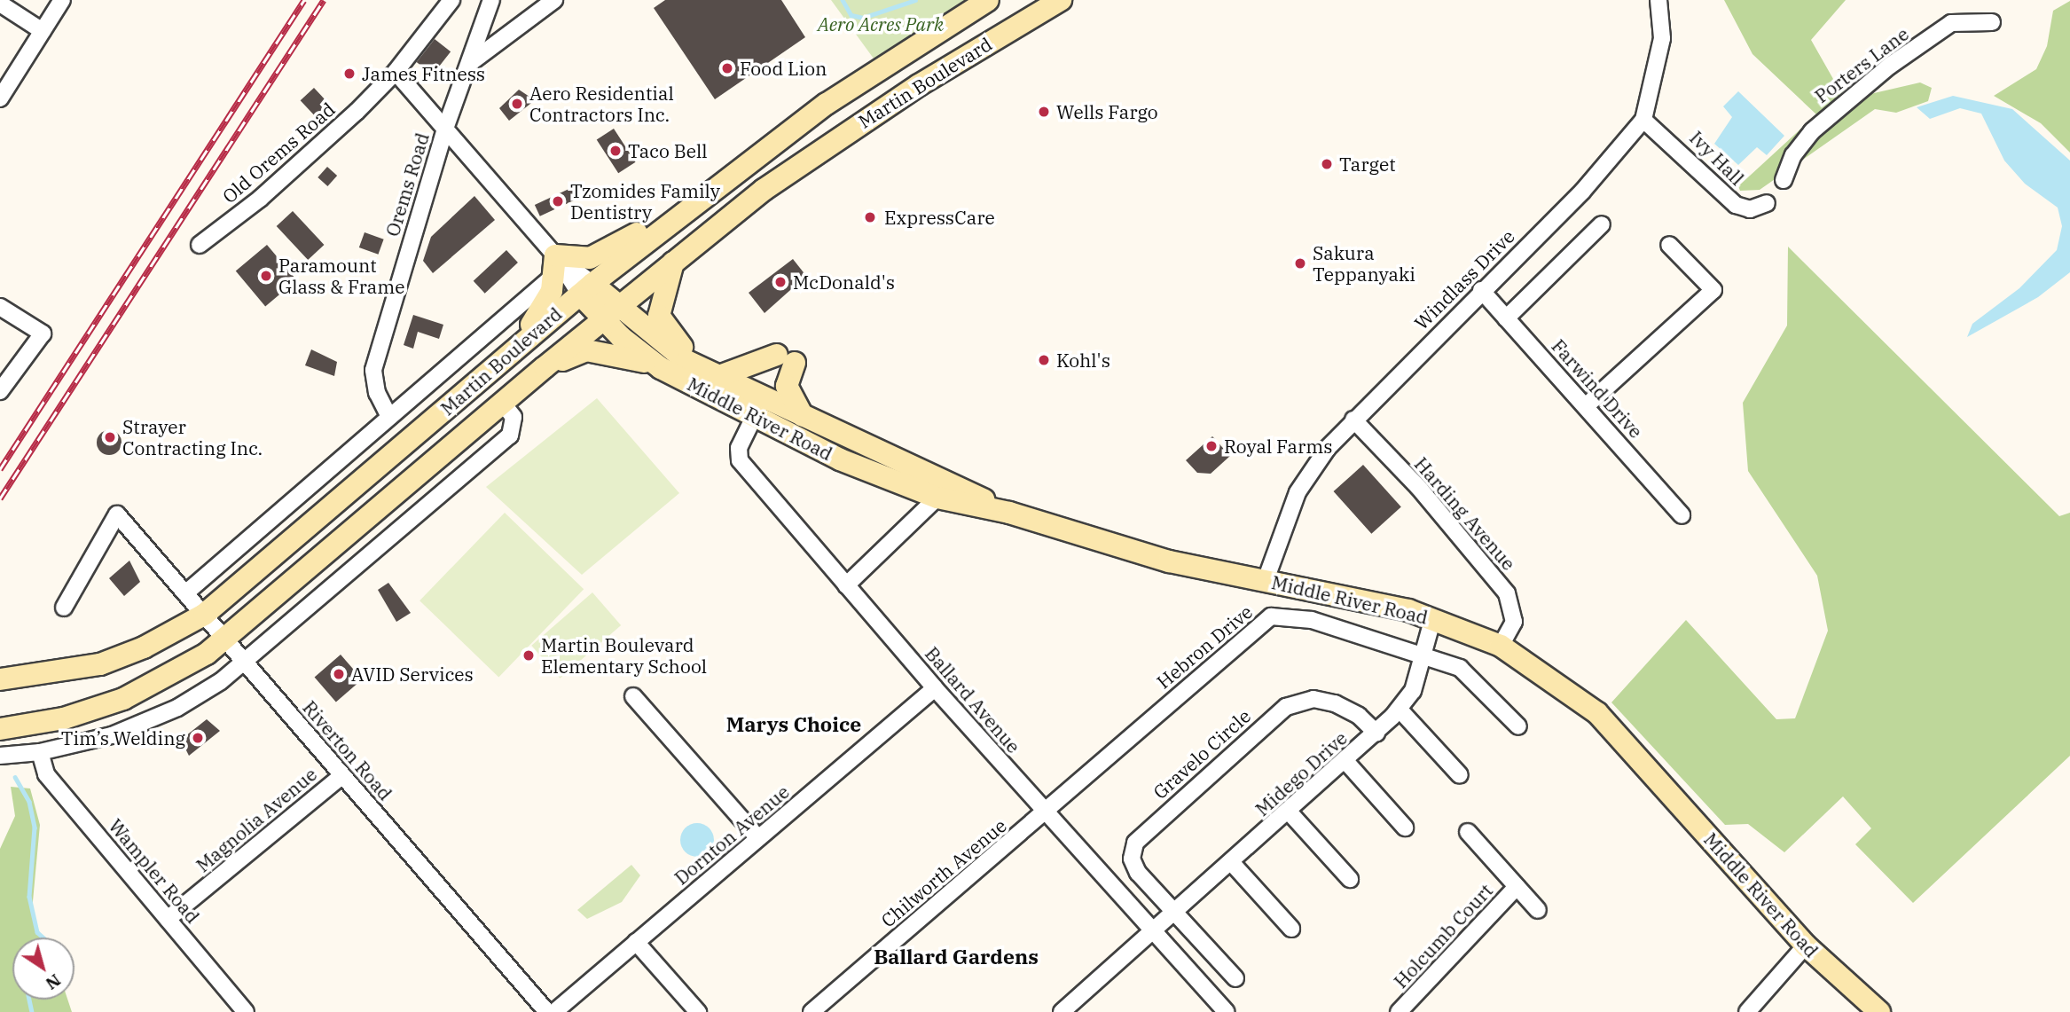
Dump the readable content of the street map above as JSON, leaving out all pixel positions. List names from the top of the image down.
{
  "streets": {
    "main road": ["Martin Boulevard", "Middle River Road"],
    "street": [
      "Porters Lane",
      "Old Orems Road",
      "Ivy Hall",
      "Orems Road",
      "Windlass Drive",
      "Farwind Drive",
      "Harding Avenue",
      "Hebron Drive",
      "Ballard Avenue",
      "Riverton Road",
      "Gravelo Circle",
      "Midego Drive",
      "Magnolia Avenue",
      "Dornton Avenue",
      "Wampler Road",
      "Chilworth Avenue",
      "Holcumb Court"
    ]
  },
  "crossings": [
    ["Martin Boulevard", "Orems Road"],
    ["Martin Boulevard", "Middle River Road"],
    ["Martin Boulevard", "Riverton Road"],
    ["Martin Boulevard", "Wampler Road"],
    ["Old Orems Road", "Middle River Road"],
    ["Ivy Hall", "Windlass Drive"],
    ["Orems Road", "Middle River Road"],
    ["Windlass Drive", "Farwind Drive"],
    ["Windlass Drive", "Middle River Road"],
    ["Windlass Drive", "Harding Avenue"],
    ["Middle River Road", "Harding Avenue"],
    ["Middle River Road", "Ballard Avenue"],
    ["Middle River Road", "Midego Drive"],
    ["Hebron Drive", "Ballard Avenue"],
    ["Hebron Drive", "Midego Drive"],
    ["Hebron Drive", "Chilworth Avenue"],
    ["Ballard Avenue", "Midego Drive"],
    ["Ballard Avenue", "Dornton Avenue"],
    ["Ballard Avenue", "Chilworth Avenue"],
    ["Riverton Road", "Magnolia Avenue"],
    ["Gravelo Circle", "Midego Drive"],
    ["Magnolia Avenue", "Wampler Road"]
  ],
  "districts": ["Marys Choice", "Ballard Gardens"],
  "parks": ["Aero Acres Park"],
  "places": [
    "Food Lion",
    "James Fitness",
    "Aero Residential Contractors Inc.",
    "Wells Fargo",
    "Taco Bell",
    "Target",
    "Tzomides Family Dentistry",
    "ExpressCare",
    "Sakura Teppanyaki",
    "Paramount Glass & Frame",
    "McDonald's",
    "Kohl's",
    "Strayer Contracting Inc.",
    "Royal Farms",
    "Martin Boulevard Elementary School",
    "AVID Services",
    "Tim’s Welding"
  ],
  "north": "bottom right"
}
